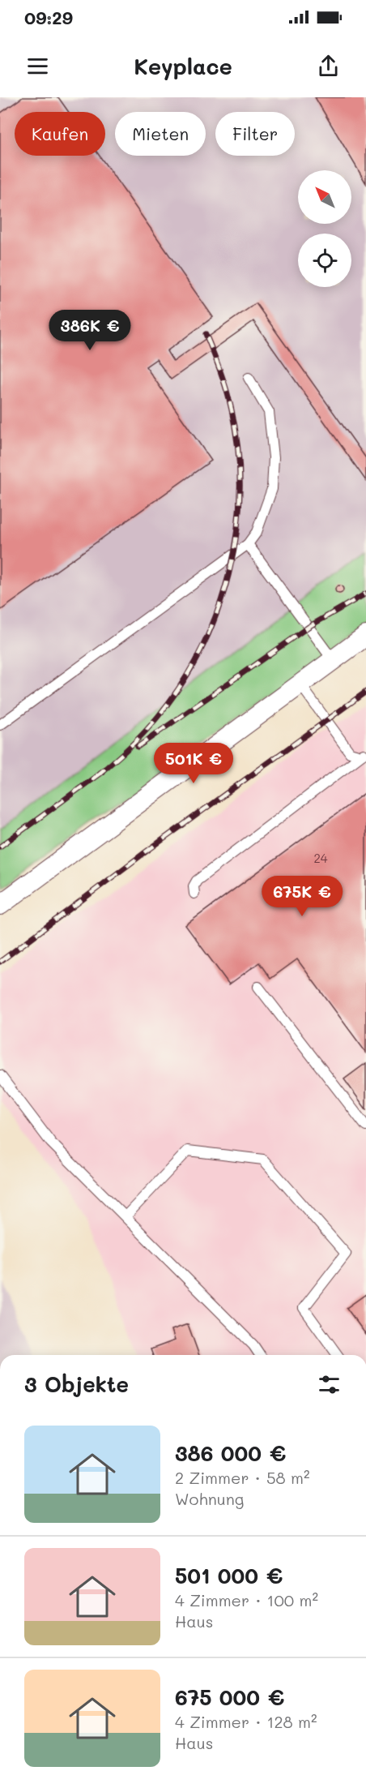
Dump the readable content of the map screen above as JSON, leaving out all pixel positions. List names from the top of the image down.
{
  "house_numbers": ["24"],
  "north": "top left",
  "page": {
    "status": "09:29",
    "header": "Keyplace",
    "chip": ["Kaufen", "Mieten", "Filter"],
    "price": ["386K €", "501K €", "675K €"],
    "heading": "3 Objekte",
    "list": [
      {
        "name": "386 000 €",
        "note": "2 Zimmer · 58 m² · Wohnung"
      },
      {
        "name": "501 000 €",
        "note": "4 Zimmer · 100 m² · Haus"
      },
      {
        "name": "675 000 €",
        "note": "4 Zimmer · 128 m² · Haus"
      }
    ]
  }
}
